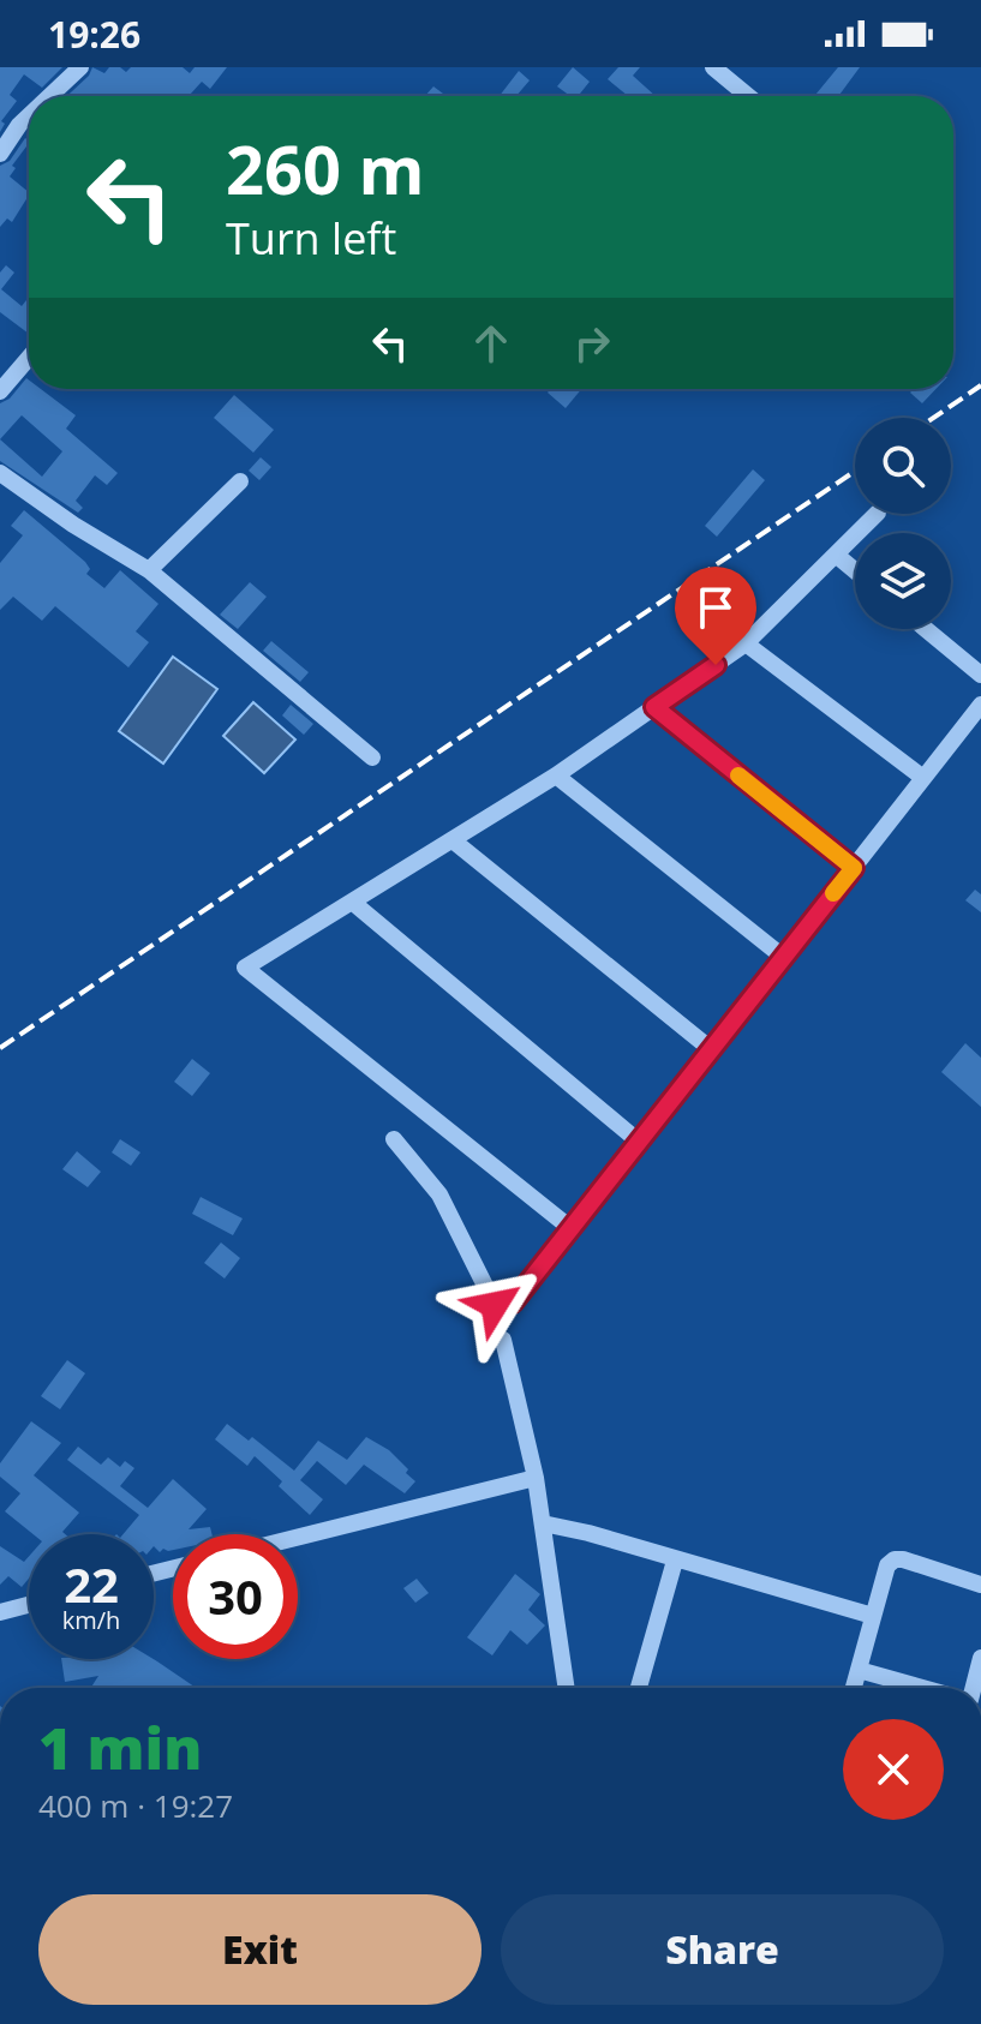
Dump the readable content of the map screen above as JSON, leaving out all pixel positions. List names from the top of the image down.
{
  "page": {
    "status": "19:26",
    "turn": ["260 m", "Turn left"],
    "speed": "22 km/h",
    "limit": "30",
    "heading": ["1 min", "400 m · 19:27"],
    "buttons": ["Exit", "Share"]
  }
}
